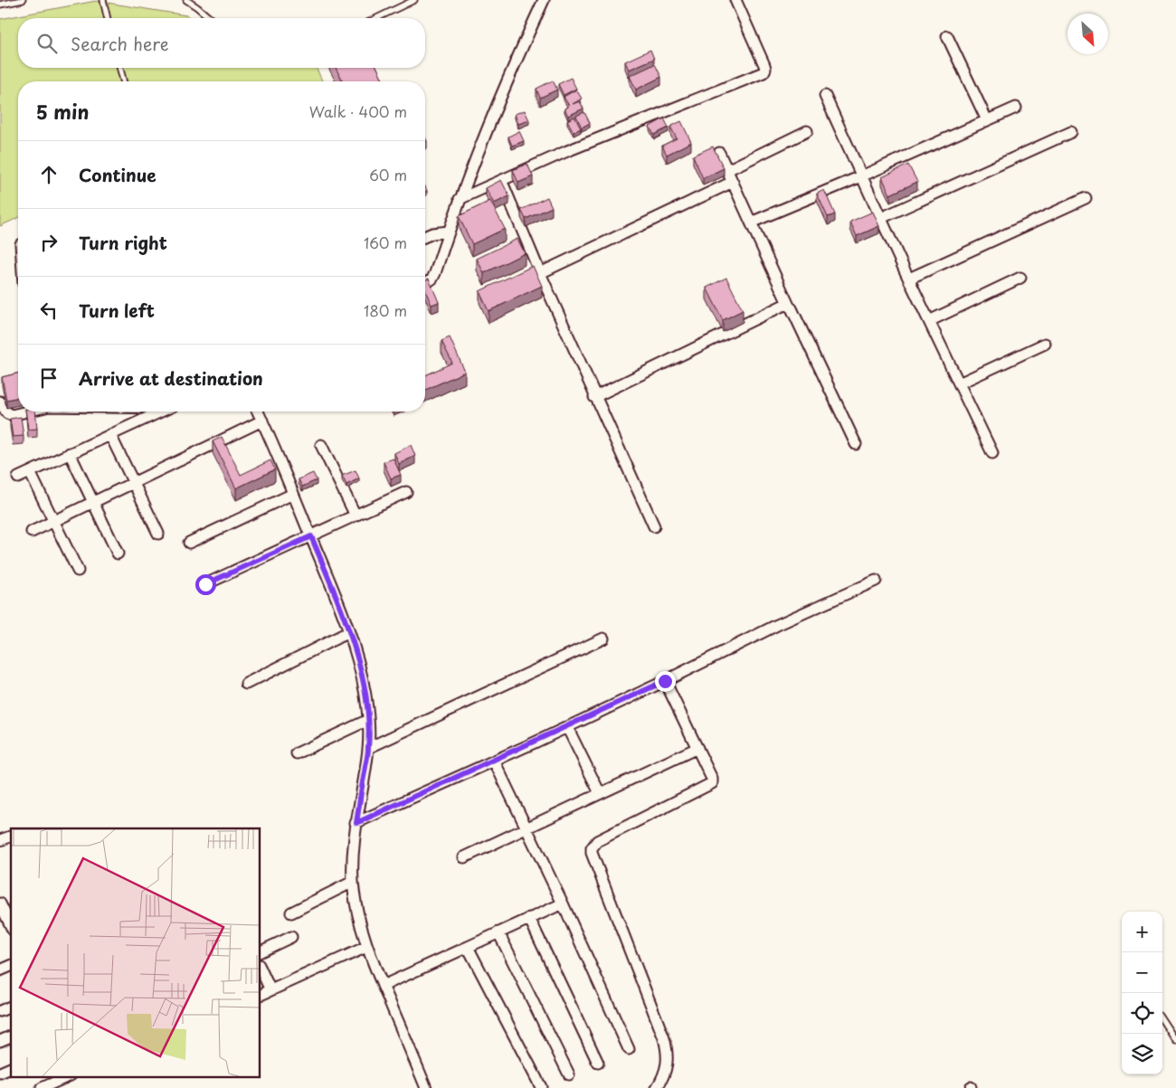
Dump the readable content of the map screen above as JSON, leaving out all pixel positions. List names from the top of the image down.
{
  "north": "bottom right",
  "page": {
    "search": "Search here",
    "heading": ["5 min", "Walk · 400 m"],
    "list": [
      ["Continue", "60 m"],
      ["Turn right", "160 m"],
      ["Turn left", "180 m"],
      "Arrive at destination"
    ],
    "map_buttons": ["+", "−"]
  }
}
